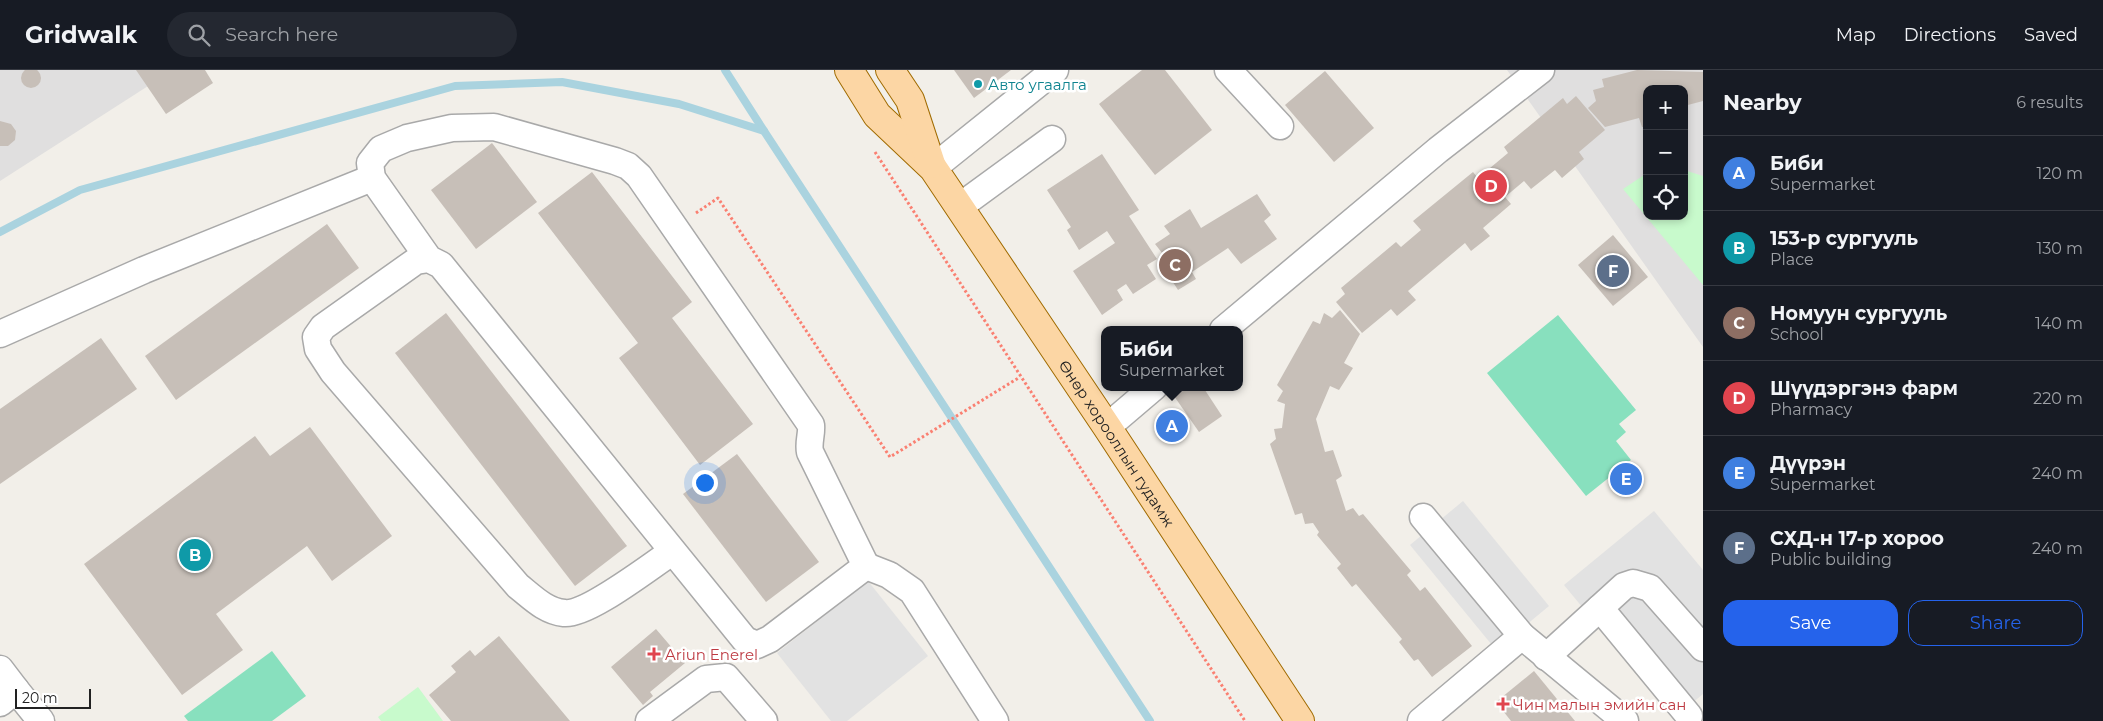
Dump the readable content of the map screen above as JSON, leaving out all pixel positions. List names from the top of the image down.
{
  "streets": {
    "main road": ["Өнөр хорооллын гудамж"]
  },
  "places": {
    "other": ["Авто угаалга"],
    "health": ["Ariun Enerel", "Чин малын эмийн сан"]
  },
  "scale_bar": "20 m",
  "page": {
    "header": "Gridwalk",
    "search": "Search here",
    "nav": ["Map", "Directions", "Saved"],
    "heading": ["Nearby", "6 results"],
    "map_buttons": ["+", "−"],
    "list": [
      {
        "mark": "A",
        "name": "Биби",
        "note": "Supermarket",
        "value": "120 m"
      },
      {
        "mark": "B",
        "name": "153-р сургууль",
        "note": "Place",
        "value": "130 m"
      },
      {
        "mark": "C",
        "name": "Номуун сургууль",
        "note": "School",
        "value": "140 m"
      },
      {
        "mark": "D",
        "name": "Шүүдэргэнэ фарм",
        "note": "Pharmacy",
        "value": "220 m"
      },
      {
        "mark": "E",
        "name": "Дүүрэн",
        "note": "Supermarket",
        "value": "240 m"
      },
      {
        "mark": "F",
        "name": "СХД-н 17-р хороо",
        "note": "Public building",
        "value": "240 m"
      }
    ],
    "pins": [
      "D",
      "C",
      "F",
      "A",
      "E",
      "B"
    ],
    "popup": ["Биби", "Supermarket"],
    "buttons": ["Save", "Share"],
    "scale": "20 m"
  }
}
